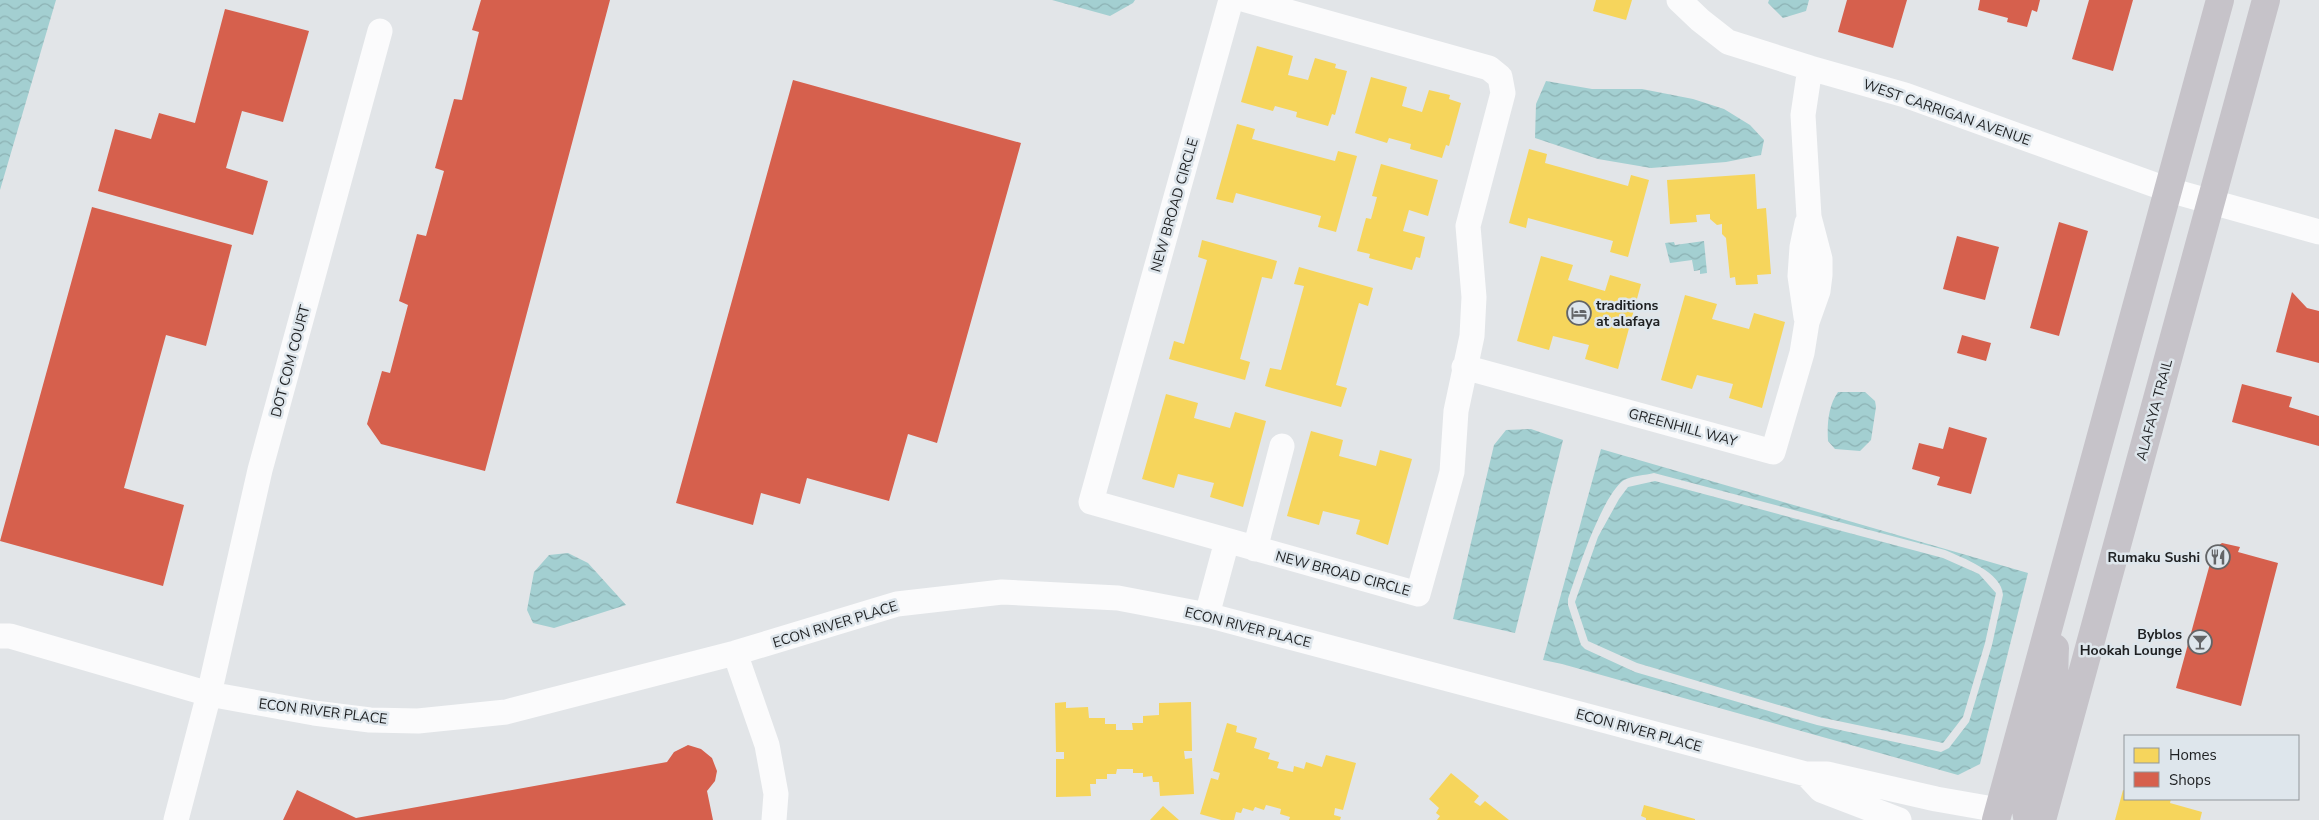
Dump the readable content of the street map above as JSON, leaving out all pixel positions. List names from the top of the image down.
{
  "streets": {
    "main road": ["ALAFAYA TRAIL"],
    "street": [
      "WEST CARRIGAN AVENUE",
      "NEW BROAD CIRCLE",
      "DOT COM COURT",
      "GREENHILL WAY",
      "ECON RIVER PLACE"
    ]
  },
  "crossings": [
    ["WEST CARRIGAN AVENUE", "ALAFAYA TRAIL"],
    ["WEST CARRIGAN AVENUE", "GREENHILL WAY"],
    ["NEW BROAD CIRCLE", "GREENHILL WAY"],
    ["DOT COM COURT", "ECON RIVER PLACE"]
  ],
  "places": {
    "hotel": ["traditions at alafaya"],
    "restaurant": ["Rumaku Sushi"],
    "bar": ["Byblos Hookah Lounge"]
  },
  "legend": ["Homes", "Shops"]
}
